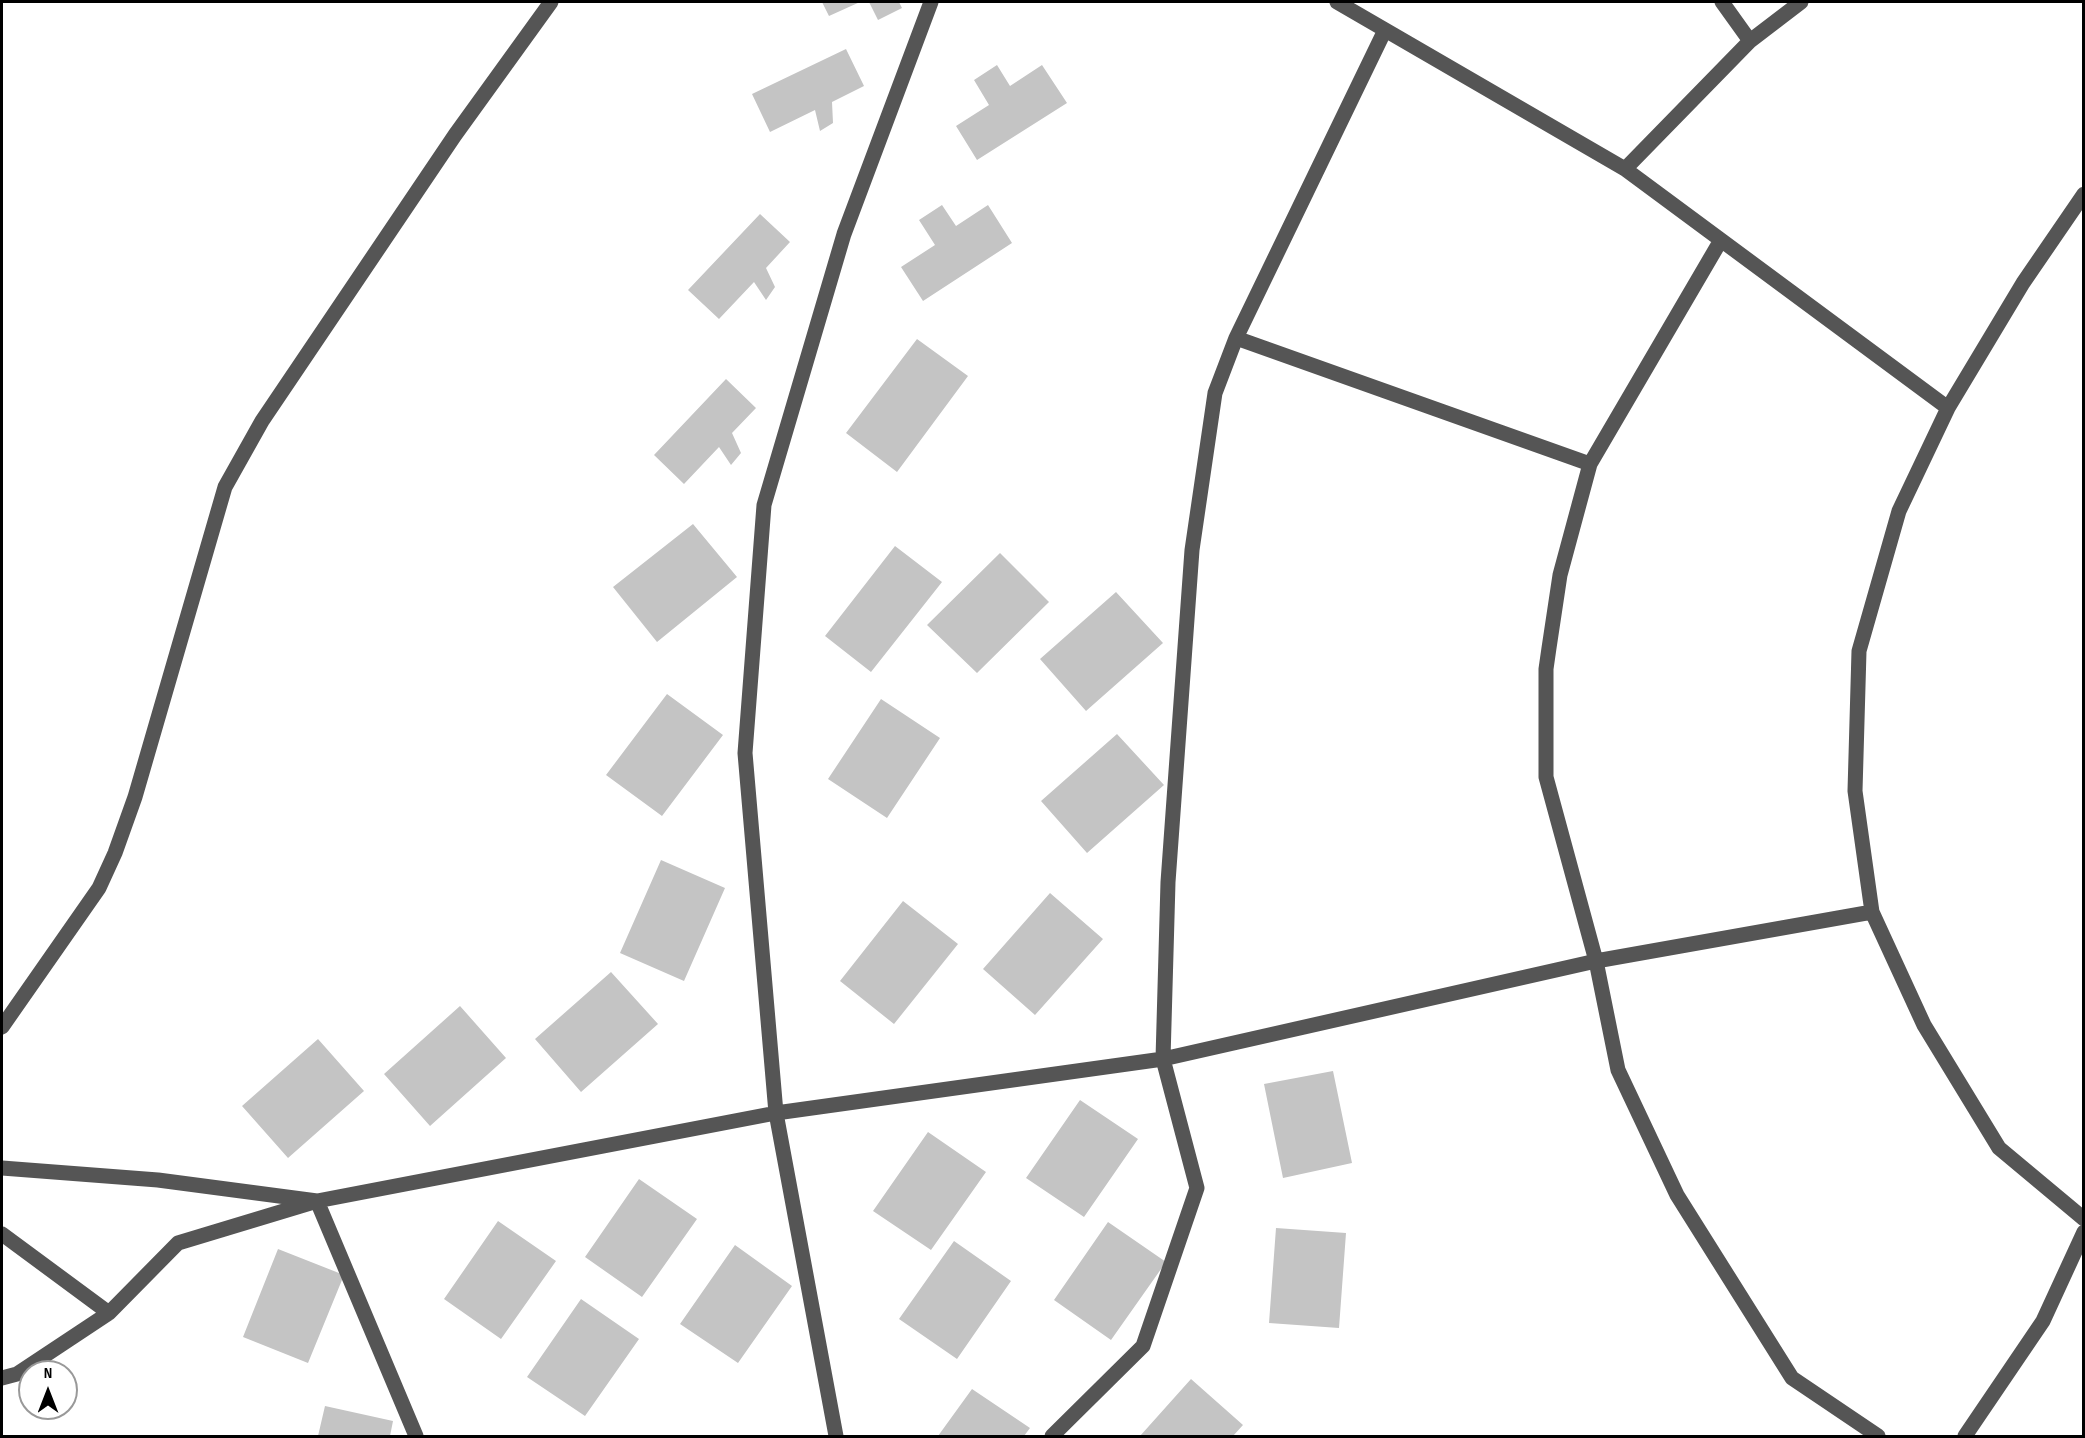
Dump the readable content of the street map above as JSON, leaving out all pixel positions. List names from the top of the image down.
{
  "north": "top"
}
